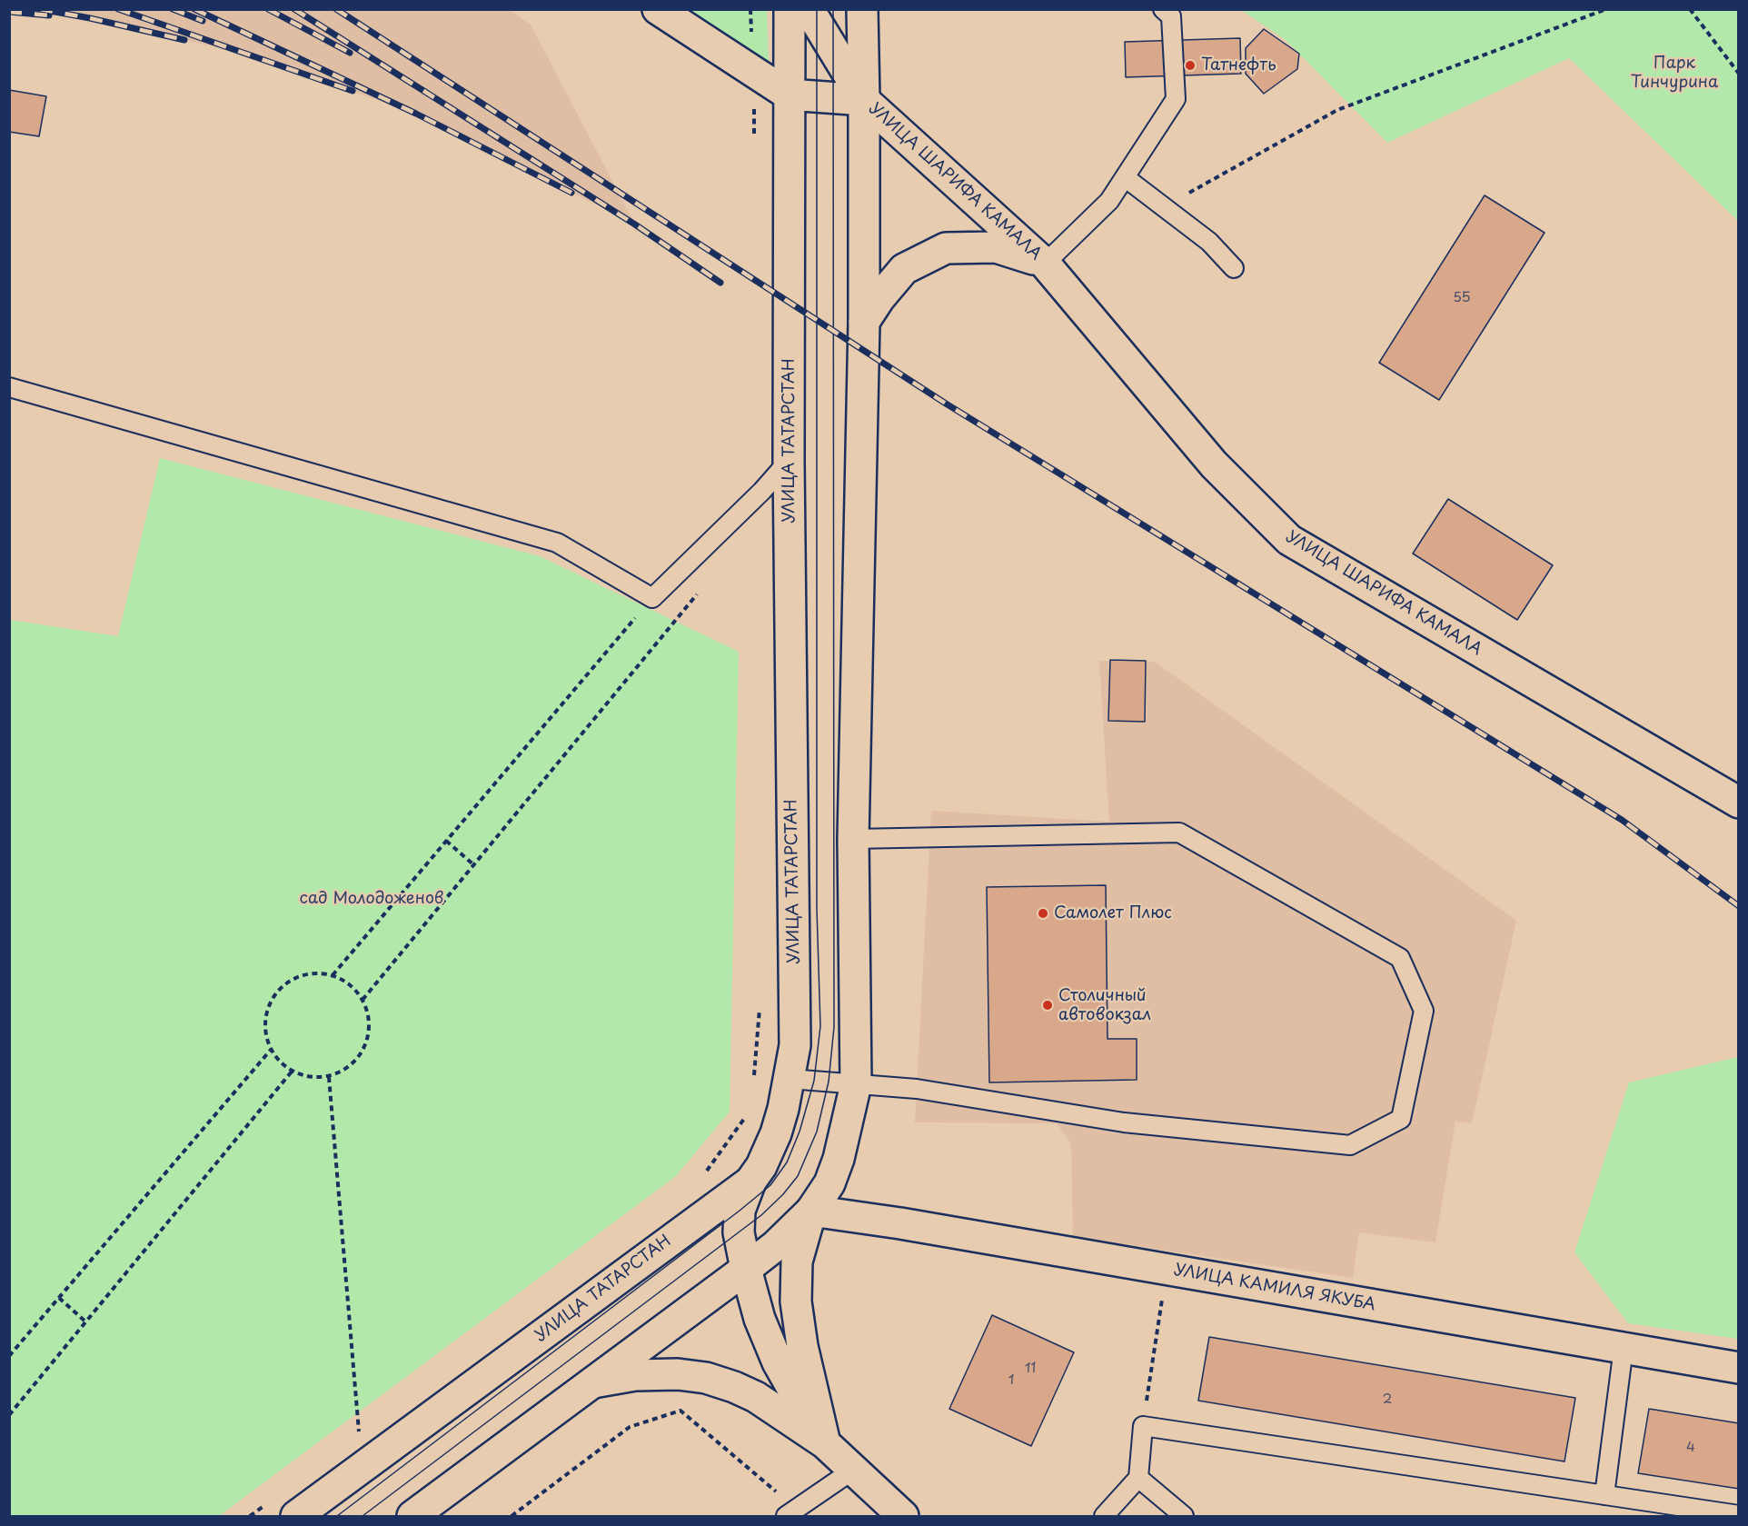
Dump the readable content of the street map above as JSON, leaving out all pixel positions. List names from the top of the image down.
{
  "streets": {
    "main road": ["УЛИЦА ШАРИФА КАМАЛА", "УЛИЦА ТАТАРСТАН", "УЛИЦА КАМИЛЯ ЯКУБА"]
  },
  "parks": ["Парк Тинчурина", "сад Молодоженов"],
  "places": ["Татнефть", "Самолет Плюс", "Столичный автовокзал"],
  "house_numbers": [
    "55",
    "11",
    "1",
    "2",
    "4"
  ]
}
